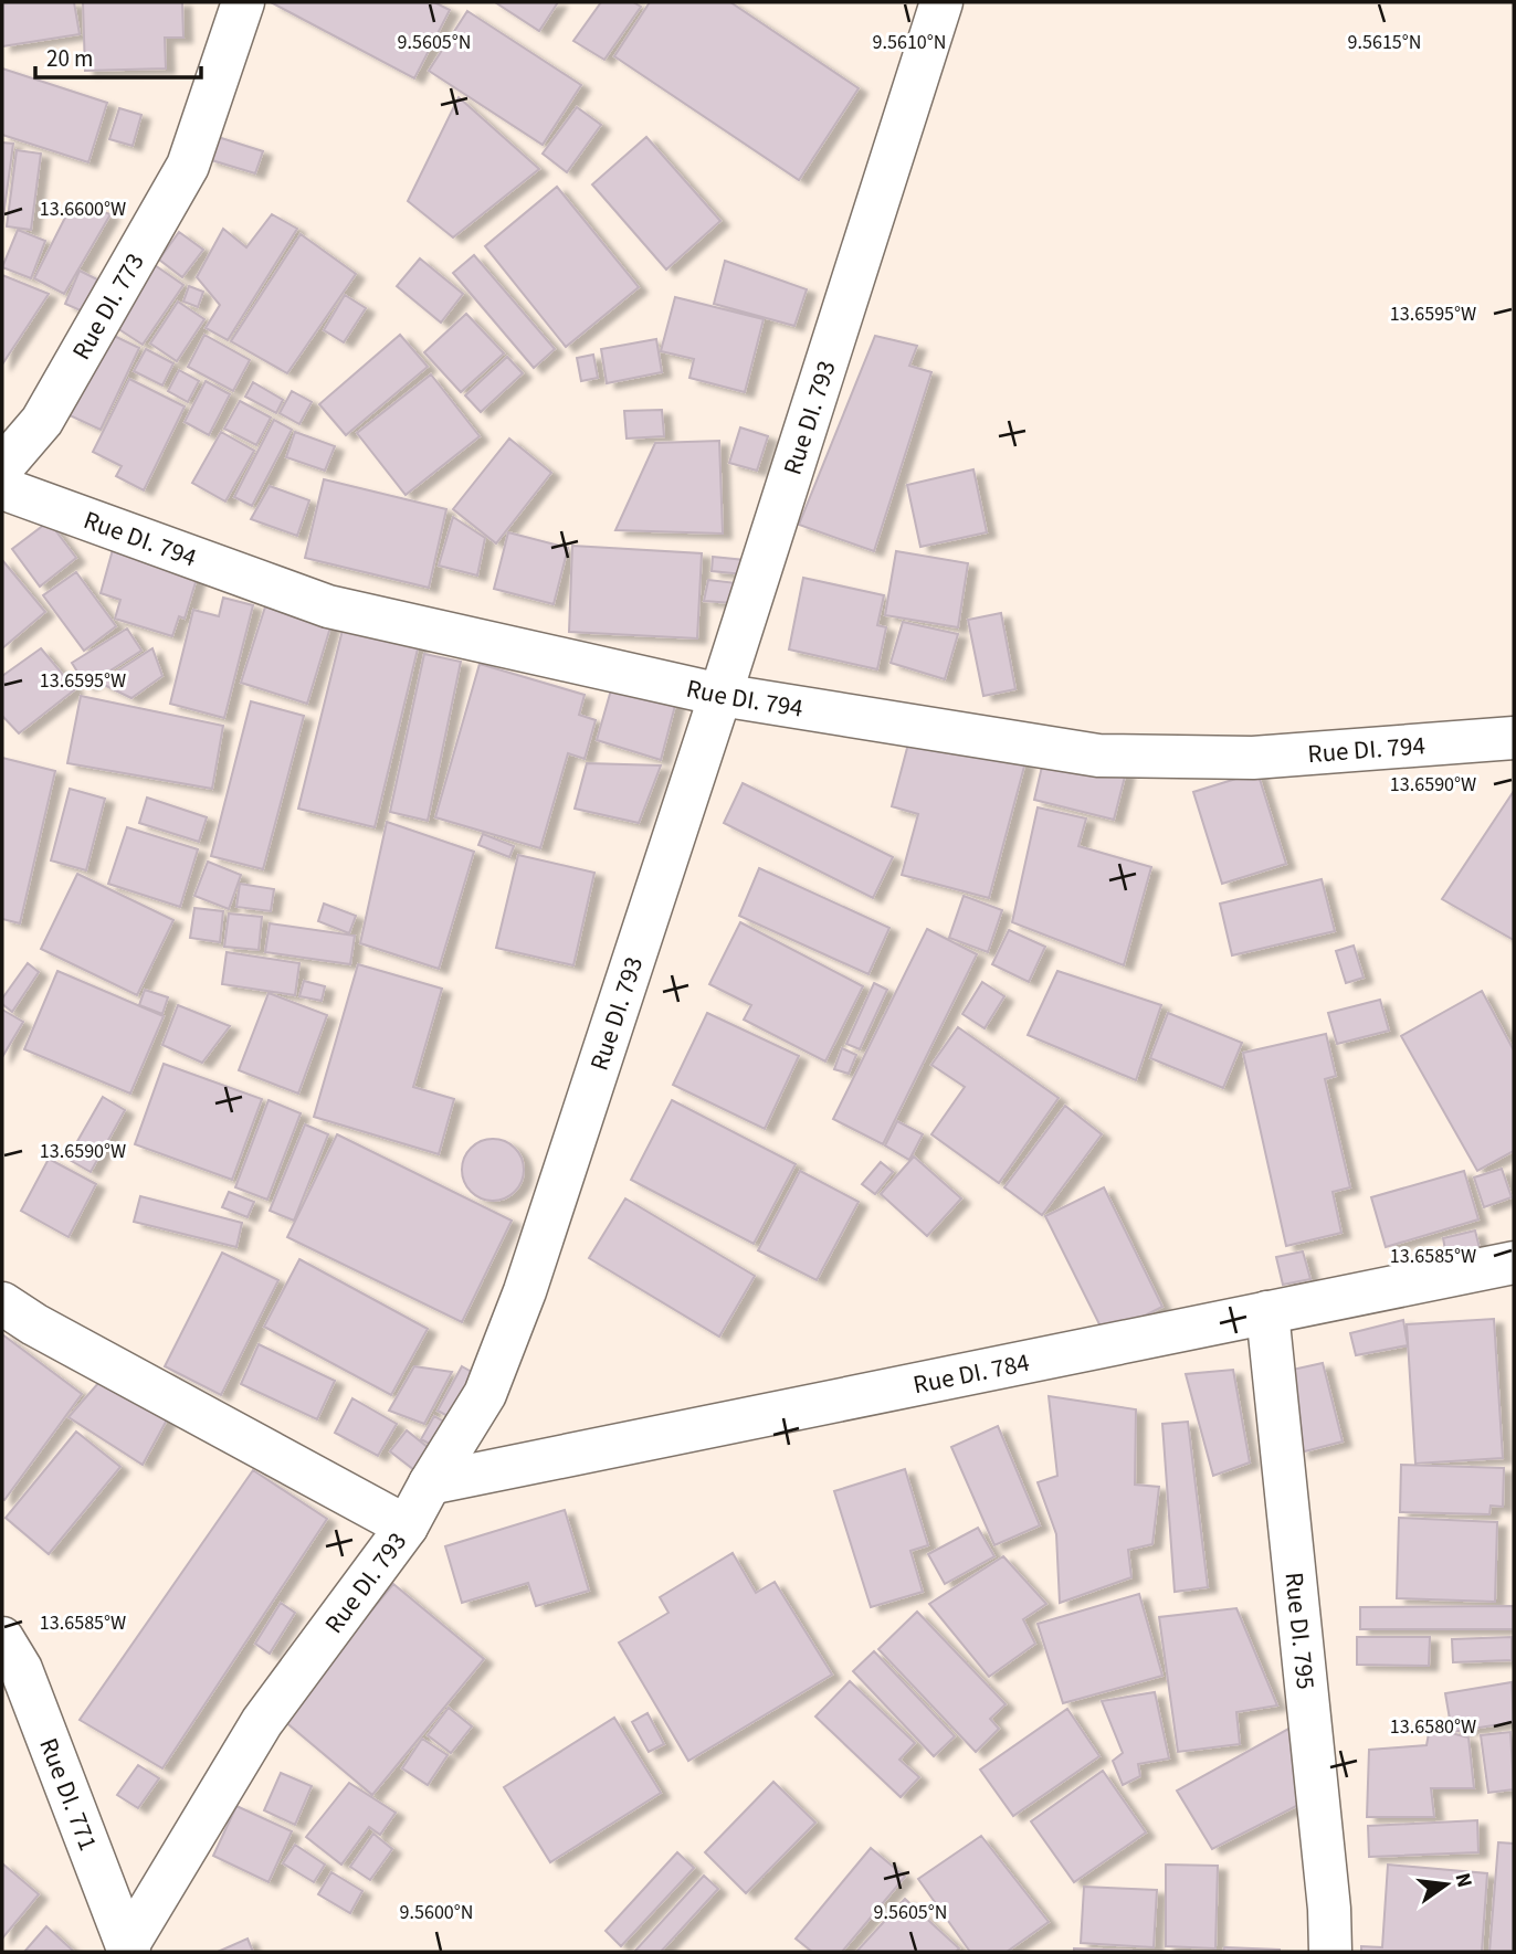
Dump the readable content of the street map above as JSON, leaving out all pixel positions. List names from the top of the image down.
{
  "streets": {
    "street": [
      "Rue DI. 773",
      "Rue DI. 793",
      "Rue DI. 794",
      "Rue DI. 784",
      "Rue DI. 795",
      "Rue DI. 771"
    ]
  },
  "crossings": [
    ["Rue DI. 793", "Rue DI. 794"],
    ["Rue DI. 793", "Rue DI. 784"],
    ["Rue DI. 793", "Rue DI. 771"],
    ["Rue DI. 784", "Rue DI. 795"]
  ],
  "scale_bar": "20 m",
  "north": "right",
  "coordinates": [
    "9.5605°N",
    "9.5610°N",
    "9.5615°N",
    "13.6600°W",
    "13.6595°W",
    "13.6590°W",
    "13.6585°W",
    "13.6580°W",
    "9.5600°N"
  ]
}
